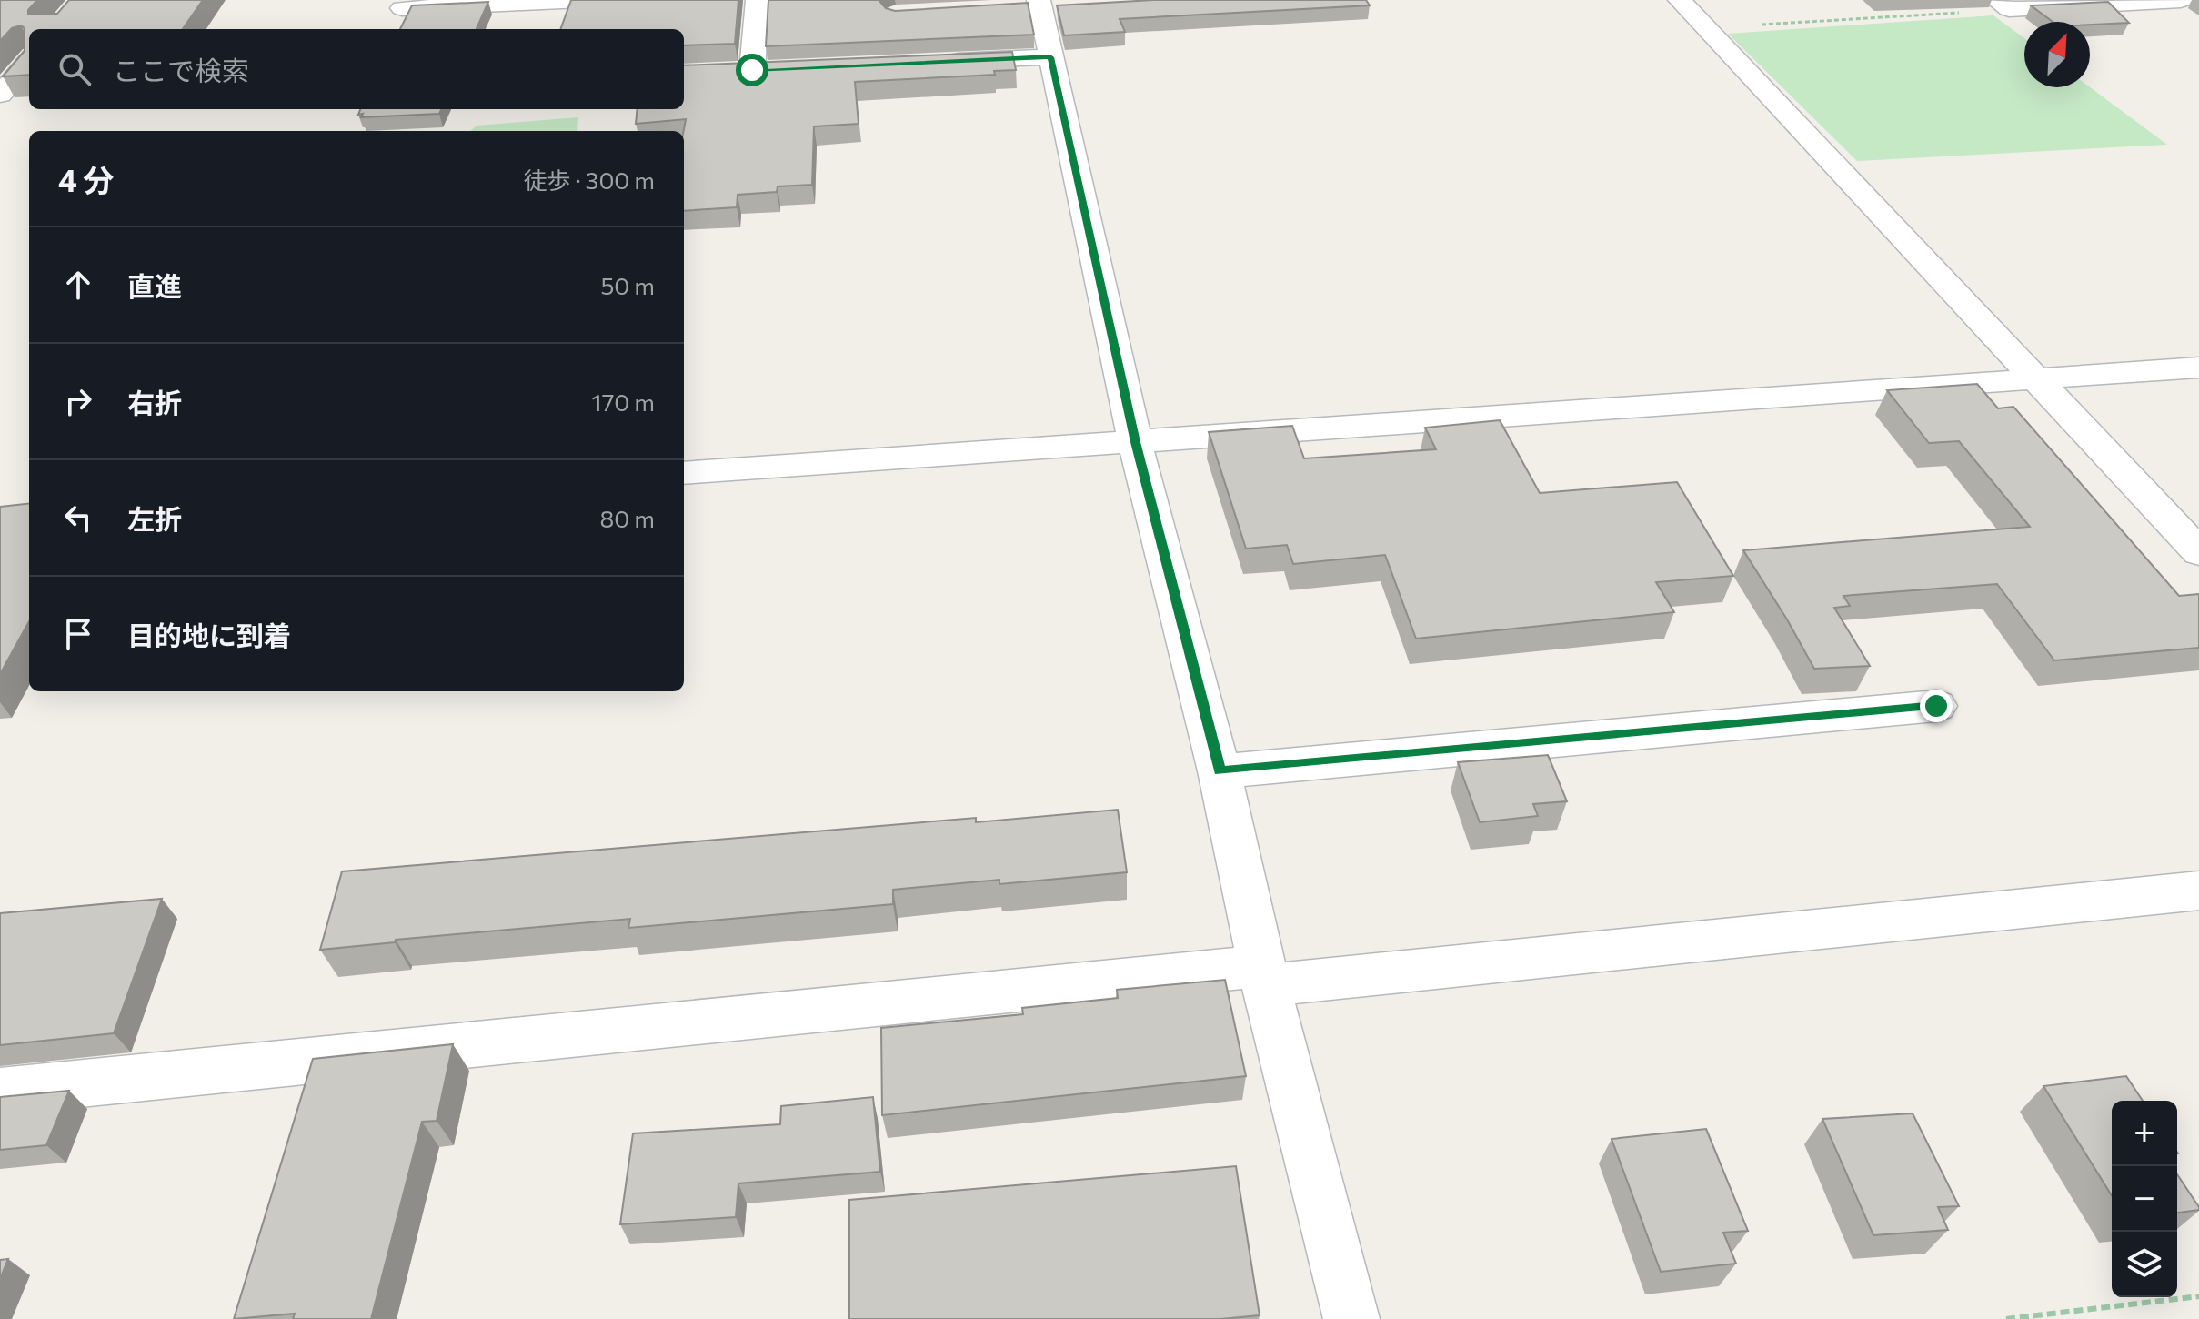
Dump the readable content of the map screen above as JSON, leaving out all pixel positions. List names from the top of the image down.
{
  "north": "top right",
  "page": {
    "search": "ここで検索",
    "heading": ["4 分", "徒歩 · 300 m"],
    "list": [
      ["直進", "50 m"],
      ["右折", "170 m"],
      ["左折", "80 m"],
      "目的地に到着"
    ],
    "map_buttons": ["+", "−"]
  }
}
